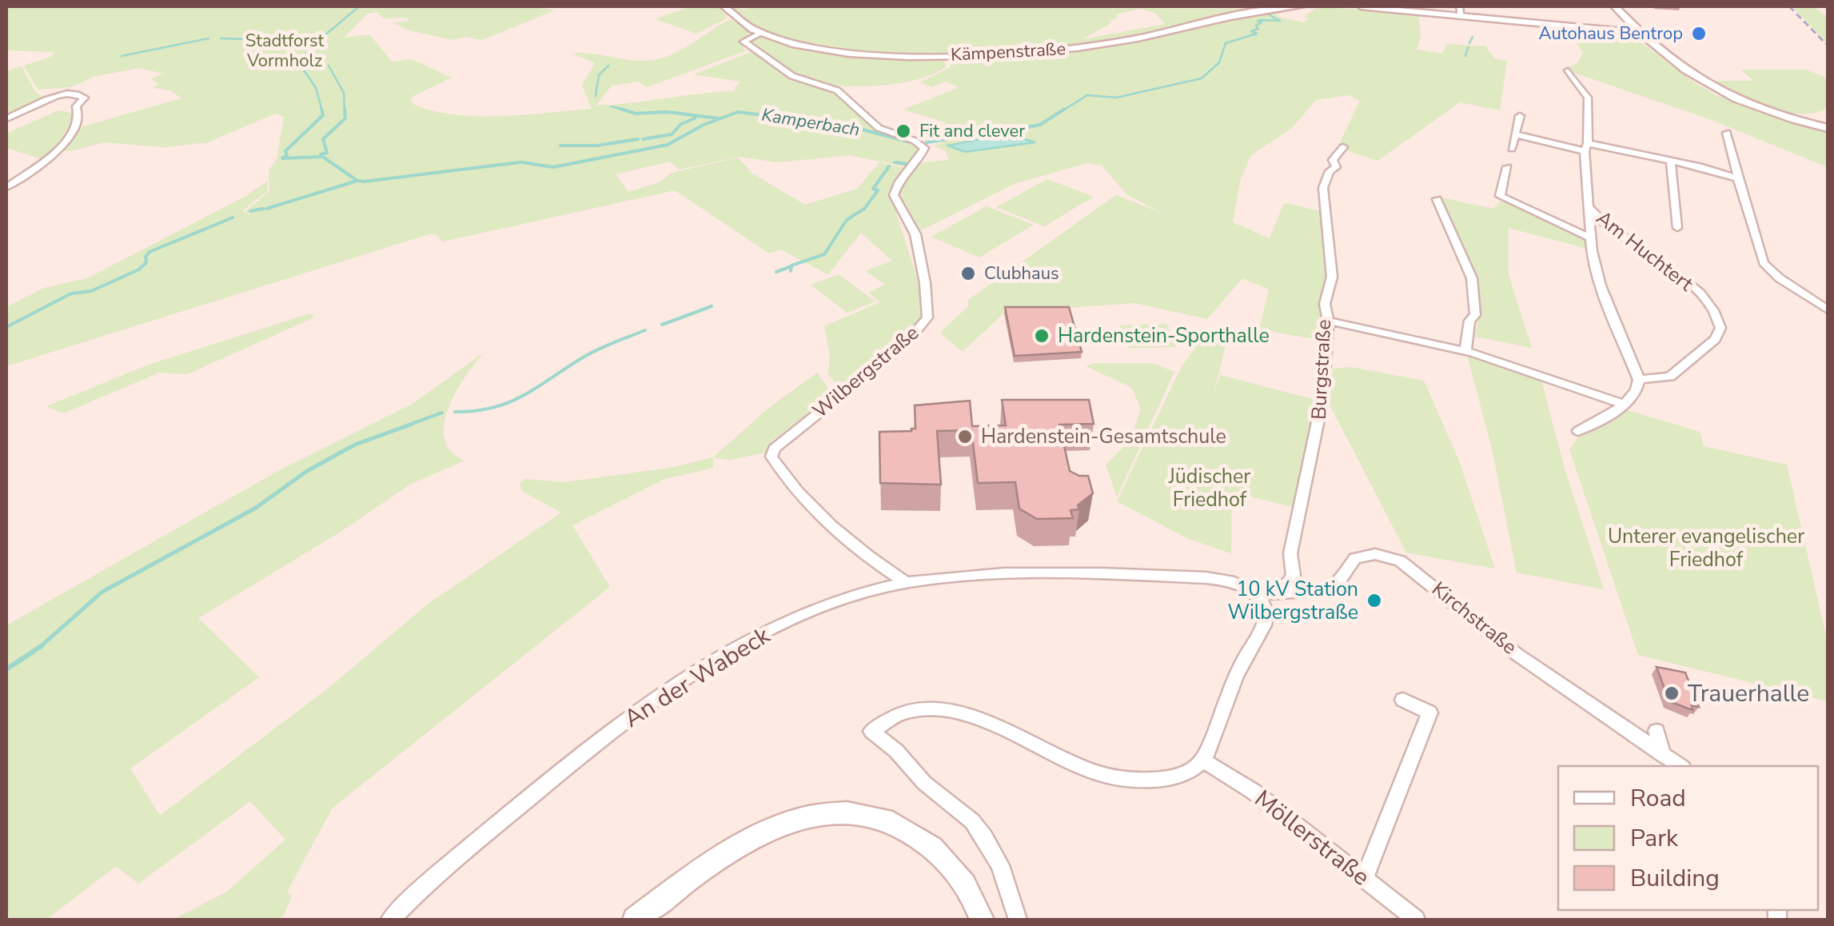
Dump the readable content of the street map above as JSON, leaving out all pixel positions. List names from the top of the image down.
{
  "streets": {
    "street": [
      "Kämpenstraße",
      "Am Huchtert",
      "Burgstraße",
      "Wilbergstraße",
      "Kirchstraße",
      "An der Wabeck",
      "Möllerstraße"
    ]
  },
  "crossings": [
    ["Kämpenstraße", "Wilbergstraße"],
    ["Burgstraße", "Kirchstraße"],
    ["Wilbergstraße", "An der Wabeck"],
    ["Kirchstraße", "An der Wabeck"]
  ],
  "water": ["Kamperbach"],
  "parks": ["Stadtforst Vormholz", "Jüdischer Friedhof", "Unterer evangelischer Friedhof"],
  "places": [
    "Autohaus Bentrop",
    "Fit and clever",
    "Clubhaus",
    "Hardenstein-Sporthalle",
    "Hardenstein-Gesamtschule",
    "10 kV Station Wilbergstraße",
    "Trauerhalle"
  ],
  "legend": ["Road", "Park", "Building"]
}
